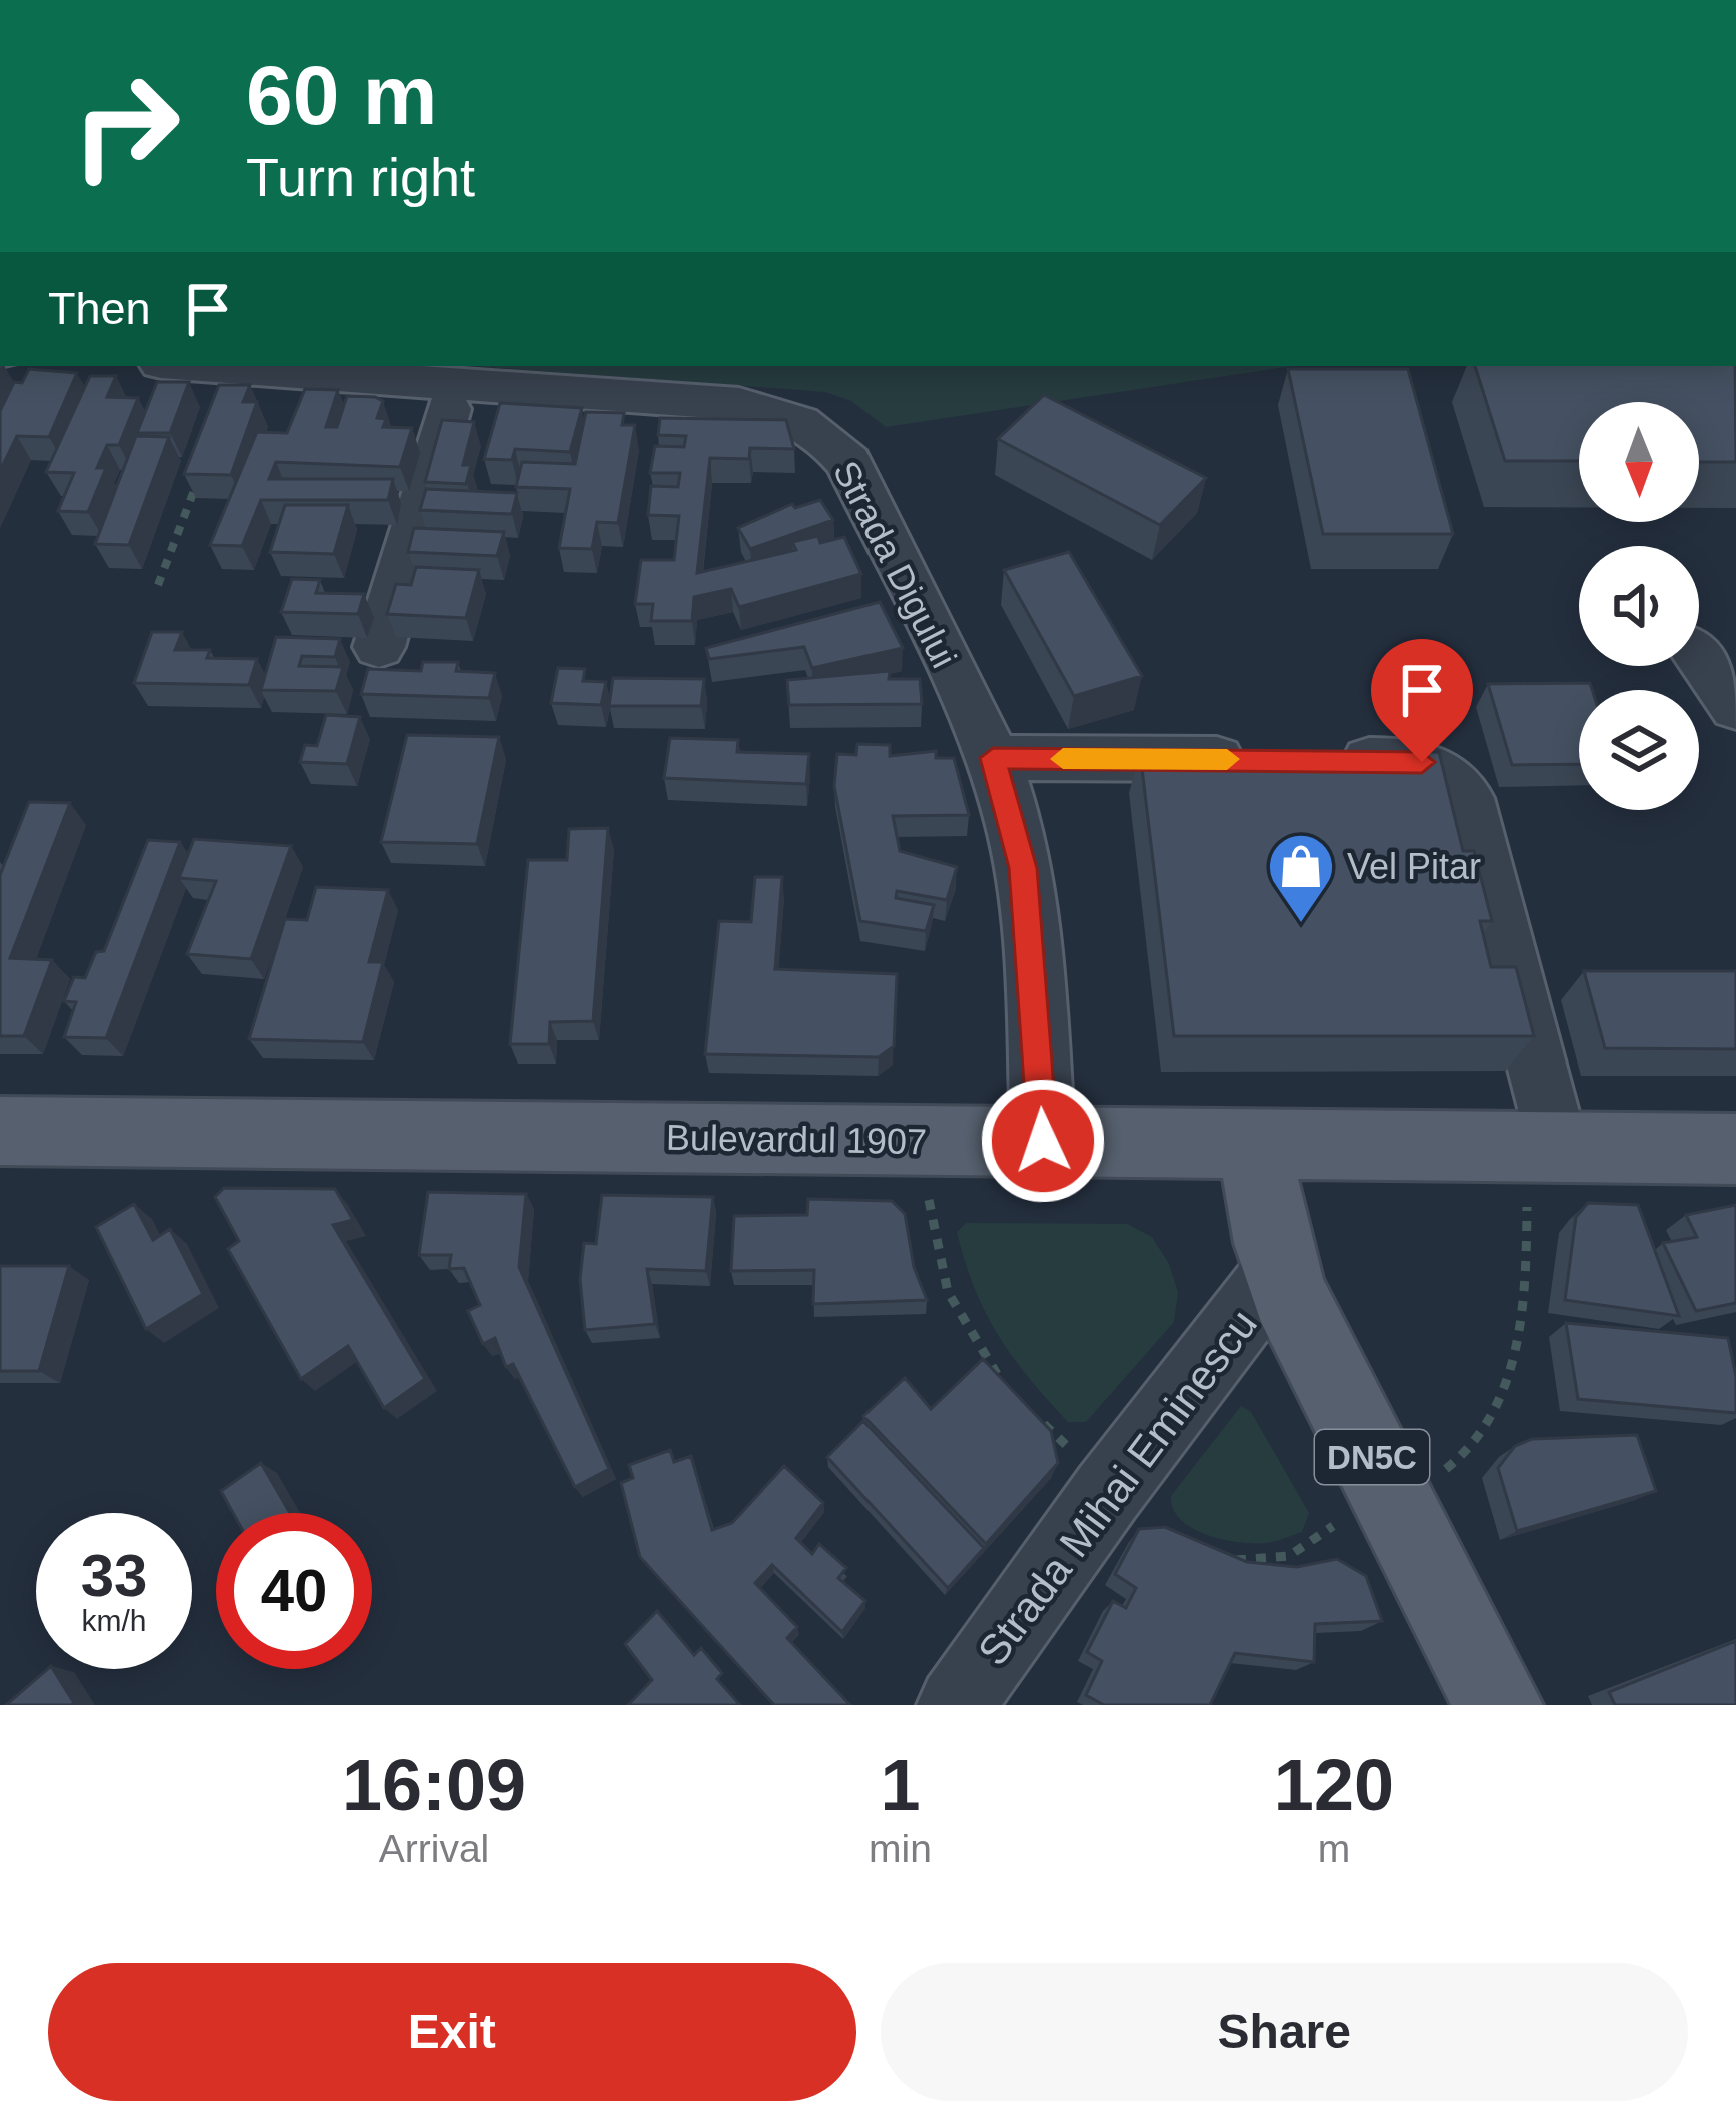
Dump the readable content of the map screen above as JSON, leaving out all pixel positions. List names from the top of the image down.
{
  "streets": {
    "main road": ["Bulevardul 1907", "DN5C"],
    "street": ["Strada Digului", "Strada Mihai Eminescu"]
  },
  "crossings": [
    ["Strada Digului", "Bulevardul 1907"],
    ["Bulevardul 1907", "DN5C"],
    ["DN5C", "Strada Mihai Eminescu"]
  ],
  "places": {
    "shop": ["Vel Pitar"]
  },
  "north": "bottom",
  "page": {
    "turn": ["60 m", "Turn right"],
    "then": "Then",
    "speed": "33 km/h",
    "limit": "40",
    "eta": [
      "16:09",
      "Arrival",
      "1",
      "min",
      "120",
      "m"
    ],
    "buttons": ["Exit", "Share"]
  }
}
